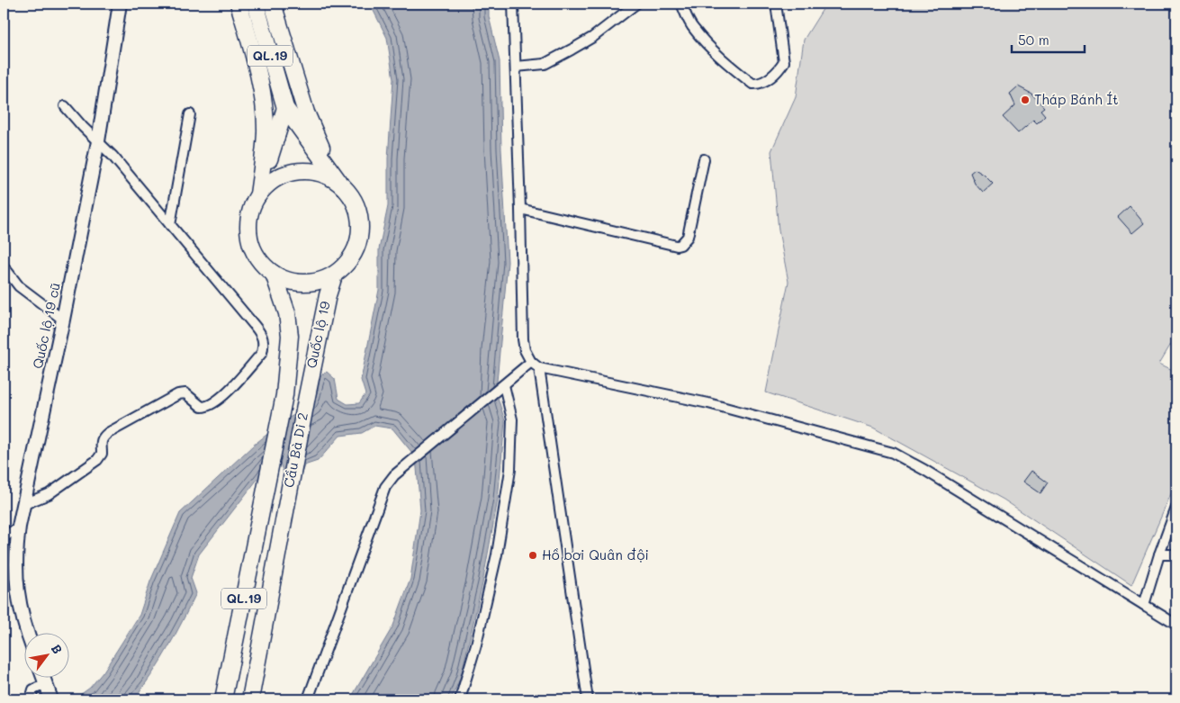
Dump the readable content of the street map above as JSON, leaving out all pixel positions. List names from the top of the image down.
{
  "streets": {
    "highway": ["QL.19", "Quốc lộ 19", "Cầu Bà Di 2"],
    "street": ["Quốc lộ 19 cũ"]
  },
  "crossings": [
    ["QL.19", "Quốc lộ 19"],
    ["Quốc lộ 19", "Cầu Bà Di 2"]
  ],
  "places": ["Tháp Bánh Ít", "Hồ bơi Quân đội"],
  "scale_bar": "50 m",
  "north": "top right"
}
